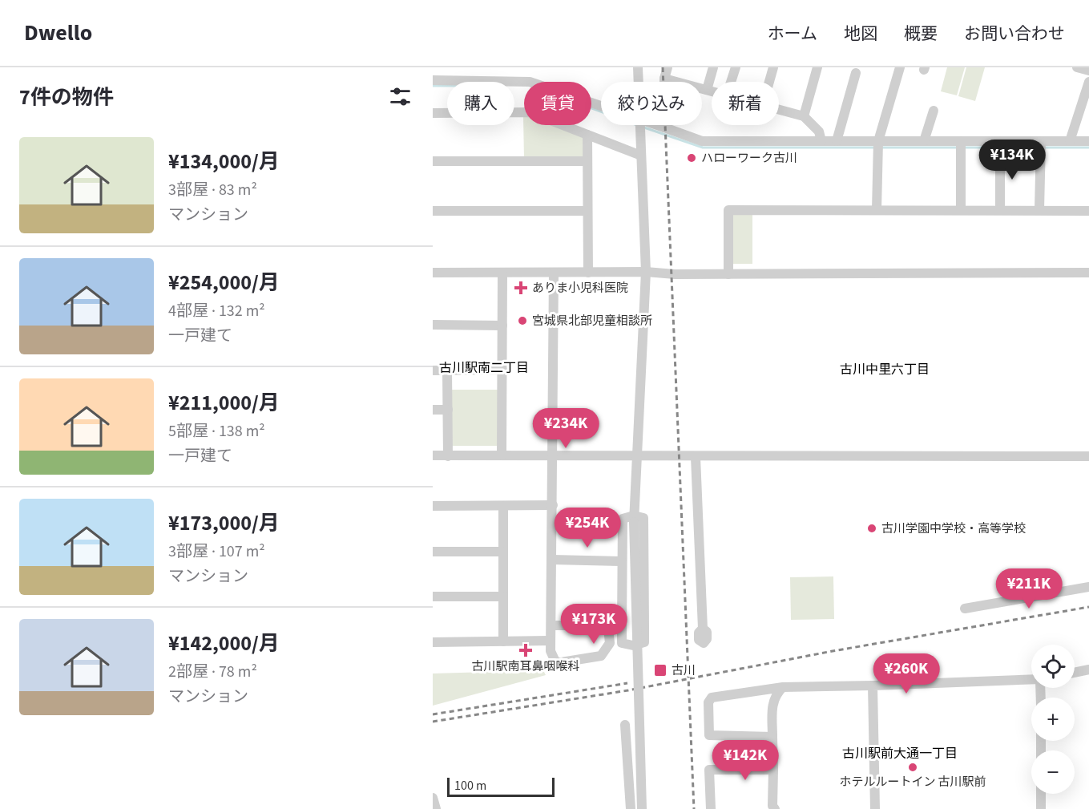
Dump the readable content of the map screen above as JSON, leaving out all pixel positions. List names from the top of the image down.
{
  "districts": ["古川駅南二丁目", "古川中里六丁目", "古川駅前大通一丁目"],
  "places": {
    "other": [
      "ハローワーク古川",
      "宮城県北部児童相談所",
      "古川学園中学校・高等学校",
      "ホテルルートイン 古川駅前"
    ],
    "health": ["ありま小児科医院", "古川駅南耳鼻咽喉科"],
    "transit": ["古川"]
  },
  "scale_bar": "100 m",
  "page": {
    "header": "Dwello",
    "nav": [
      "ホーム",
      "地図",
      "概要",
      "お問い合わせ"
    ],
    "heading": "7件の物件",
    "chip": [
      "購入",
      "賃貸",
      "絞り込み",
      "新着"
    ],
    "list": [
      {
        "name": "¥134,000/月",
        "note": "3部屋 · 83 m² · マンション"
      },
      {
        "name": "¥254,000/月",
        "note": "4部屋 · 132 m² · 一戸建て"
      },
      {
        "name": "¥211,000/月",
        "note": "5部屋 · 138 m² · 一戸建て"
      },
      {
        "name": "¥173,000/月",
        "note": "3部屋 · 107 m² · マンション"
      },
      {
        "name": "¥142,000/月",
        "note": "2部屋 · 78 m² · マンション"
      }
    ],
    "price": [
      "¥134K",
      "¥234K",
      "¥254K",
      "¥211K",
      "¥173K",
      "¥260K",
      "¥142K"
    ],
    "map_buttons": ["+", "−"],
    "scale": "100 m"
  }
}
